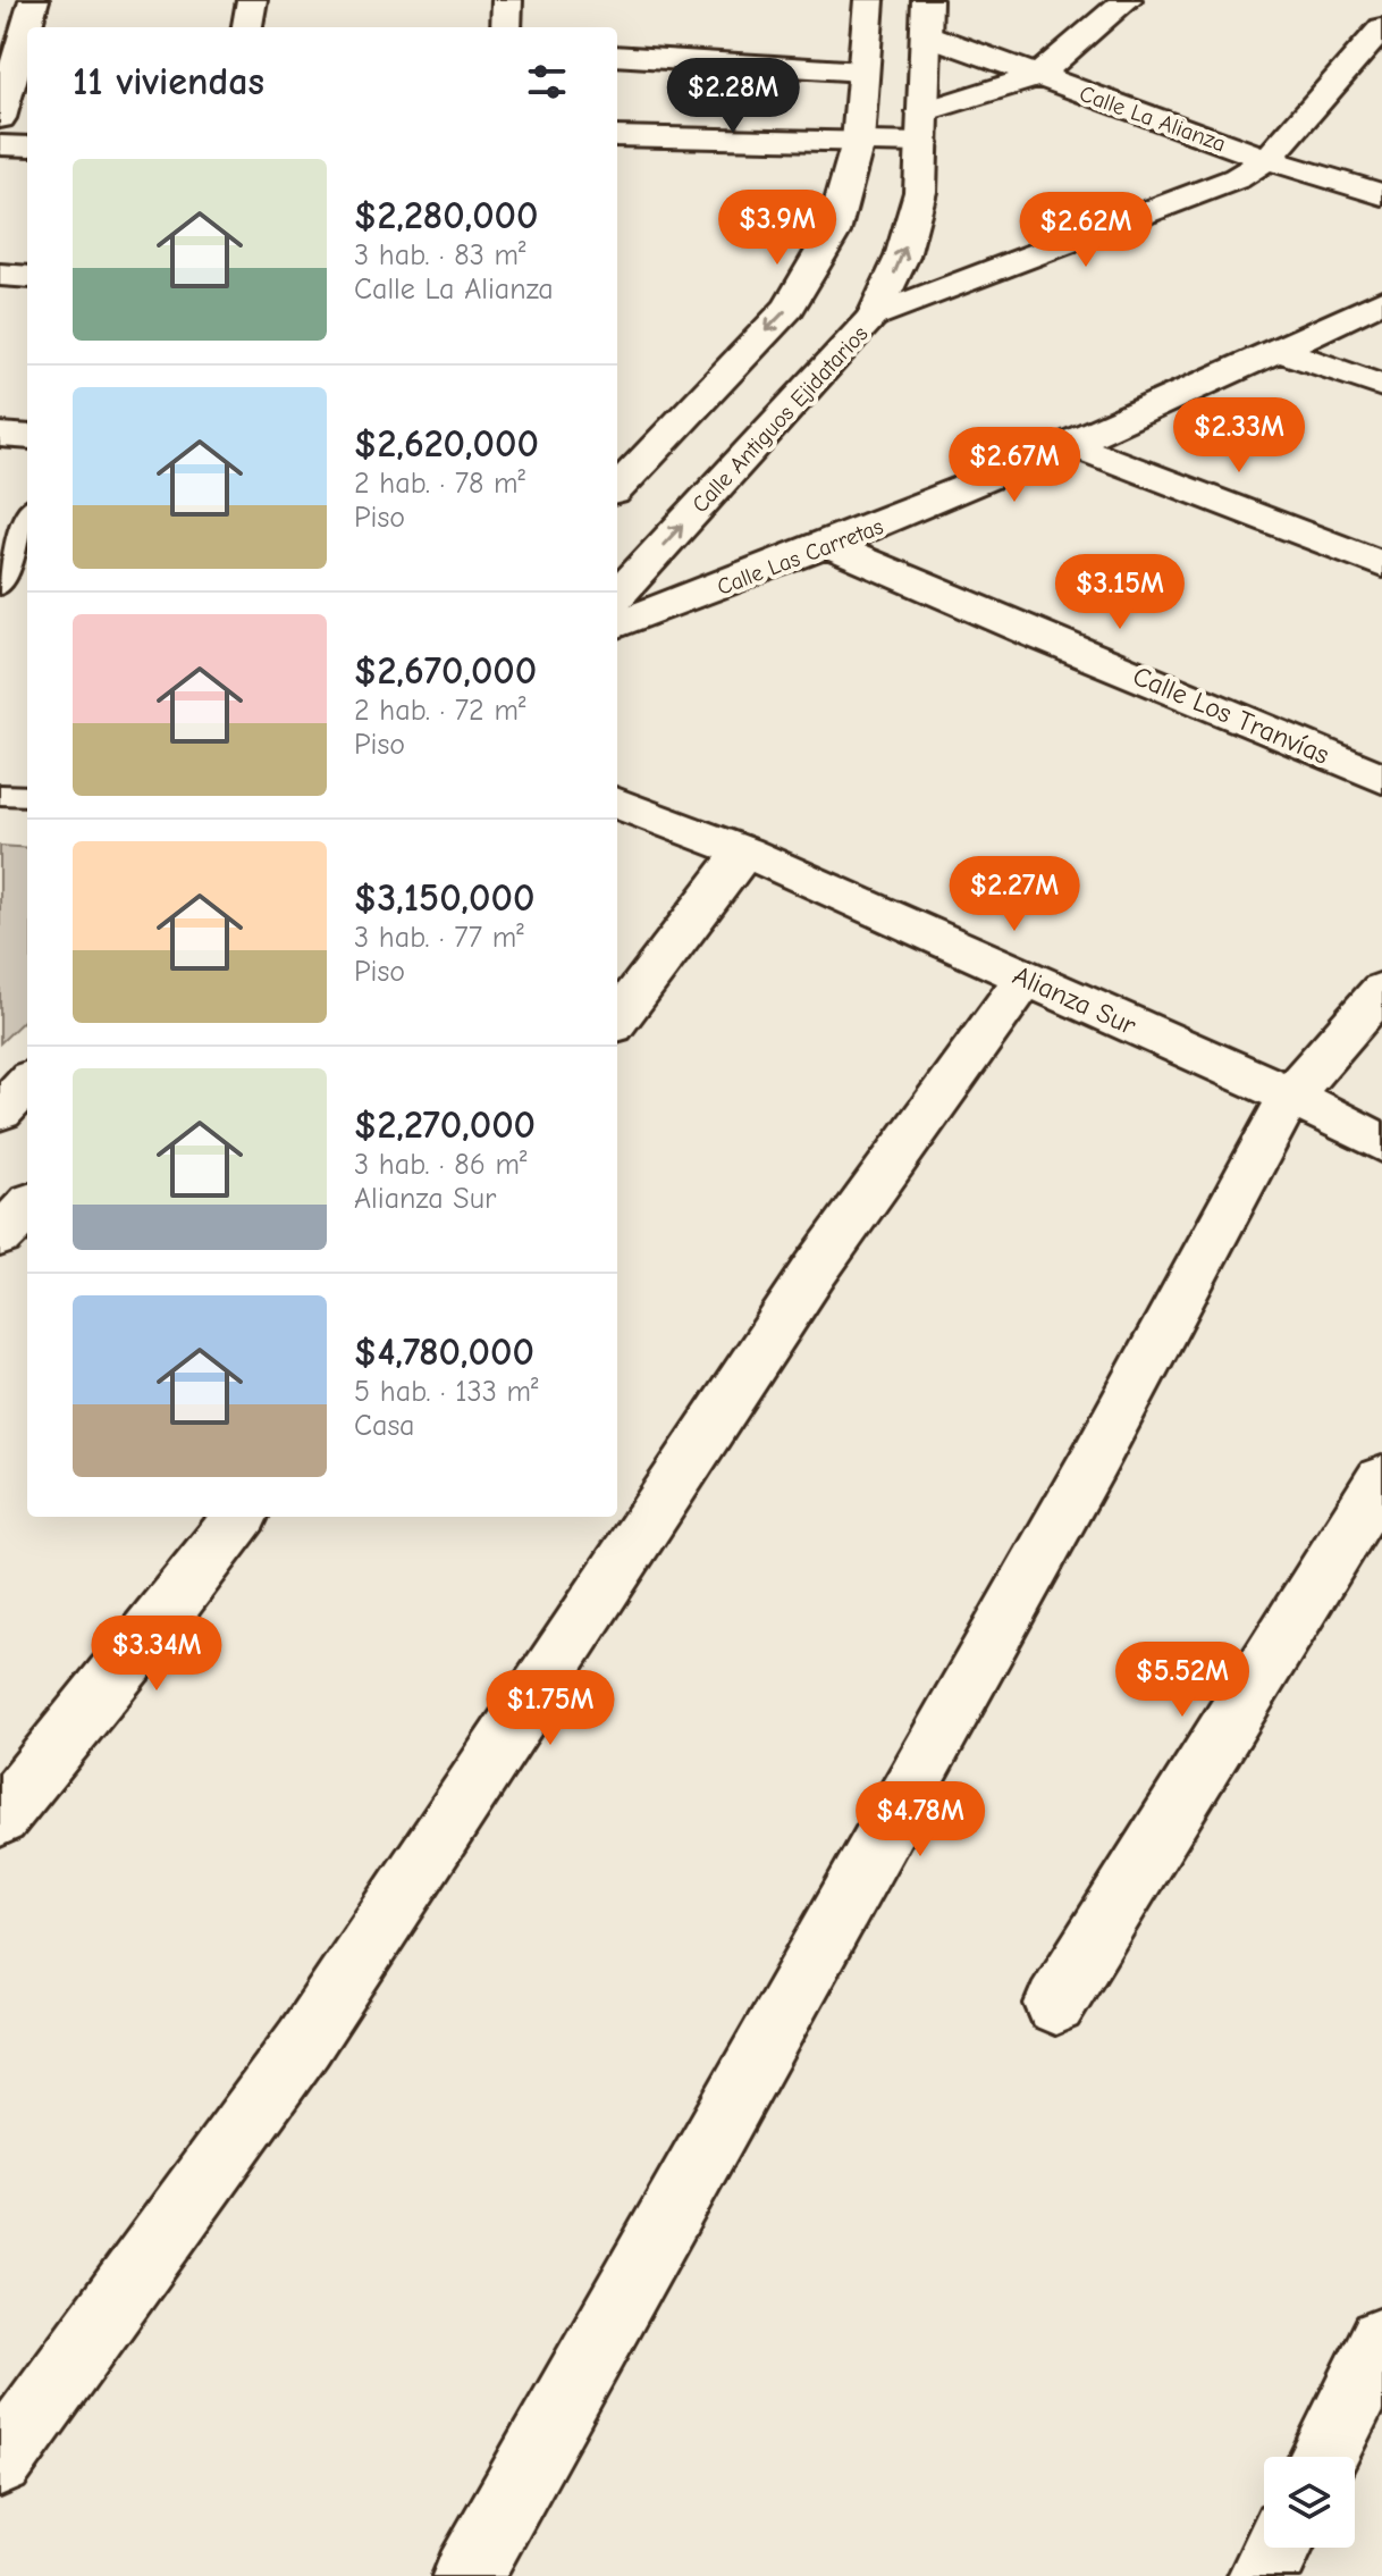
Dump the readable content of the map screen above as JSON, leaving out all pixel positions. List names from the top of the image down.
{
  "streets": {
    "street": [
      "Calle La Alianza",
      "Calle Antiguos Ejidatarios",
      "Calle Las Carretas",
      "Calle Los Tranvías",
      "Alianza Sur"
    ]
  },
  "crossings": [
    ["Calle La Alianza", "Calle Antiguos Ejidatarios"],
    ["Calle Las Carretas", "Calle Los Tranvías"]
  ],
  "page": {
    "heading": "11 viviendas",
    "price": [
      "$2.28M",
      "$3.9M",
      "$2.62M",
      "$2.33M",
      "$2.67M",
      "$3.15M",
      "$2.27M",
      "$3.34M",
      "$5.52M",
      "$1.75M",
      "$4.78M"
    ],
    "list": [
      {
        "name": "$2,280,000",
        "note": "3 hab. · 83 m² · Calle La Alianza"
      },
      {
        "name": "$2,620,000",
        "note": "2 hab. · 78 m² · Piso"
      },
      {
        "name": "$2,670,000",
        "note": "2 hab. · 72 m² · Piso"
      },
      {
        "name": "$3,150,000",
        "note": "3 hab. · 77 m² · Piso"
      },
      {
        "name": "$2,270,000",
        "note": "3 hab. · 86 m² · Alianza Sur"
      },
      {
        "name": "$4,780,000",
        "note": "5 hab. · 133 m² · Casa"
      }
    ]
  }
}
